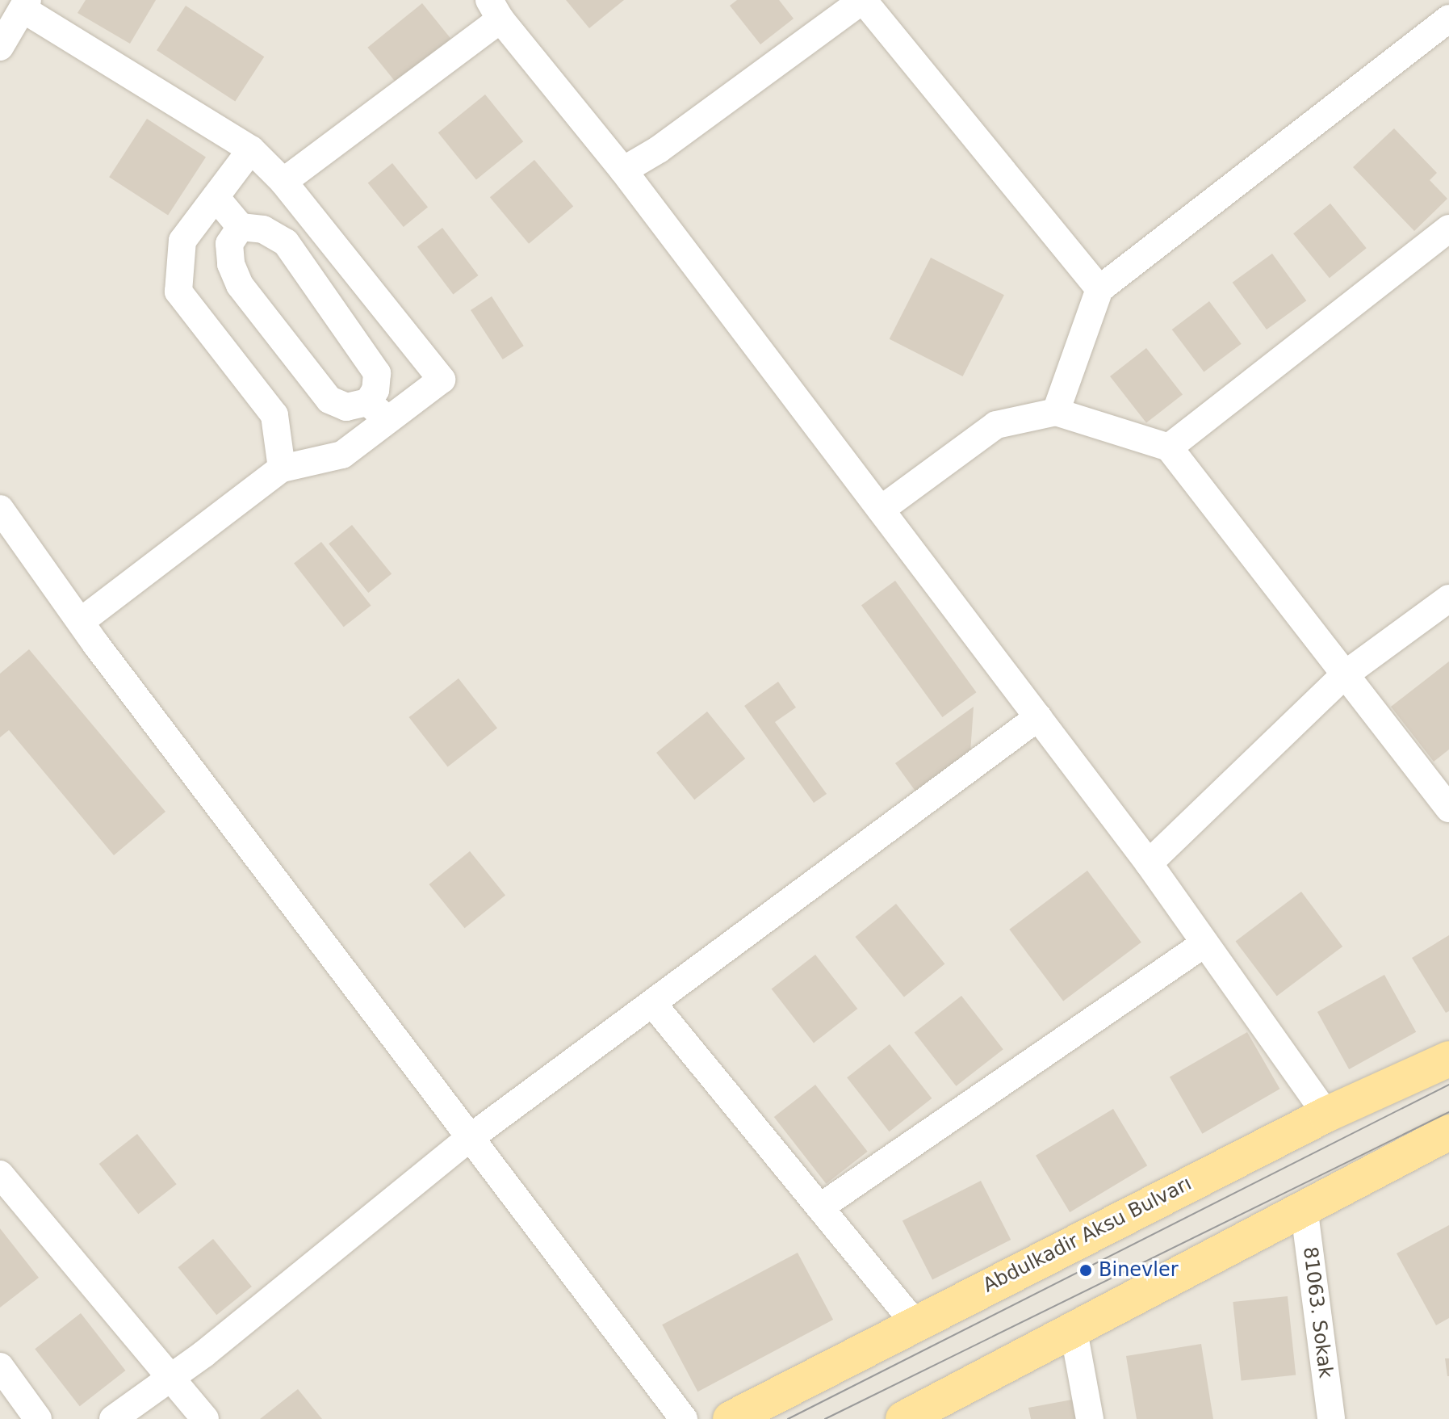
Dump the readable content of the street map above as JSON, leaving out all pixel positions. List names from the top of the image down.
{
  "streets": {
    "main road": ["Abdulkadir Aksu Bulvarı"],
    "street": ["81063. Sokak"]
  },
  "places": ["Binevler"]
}
